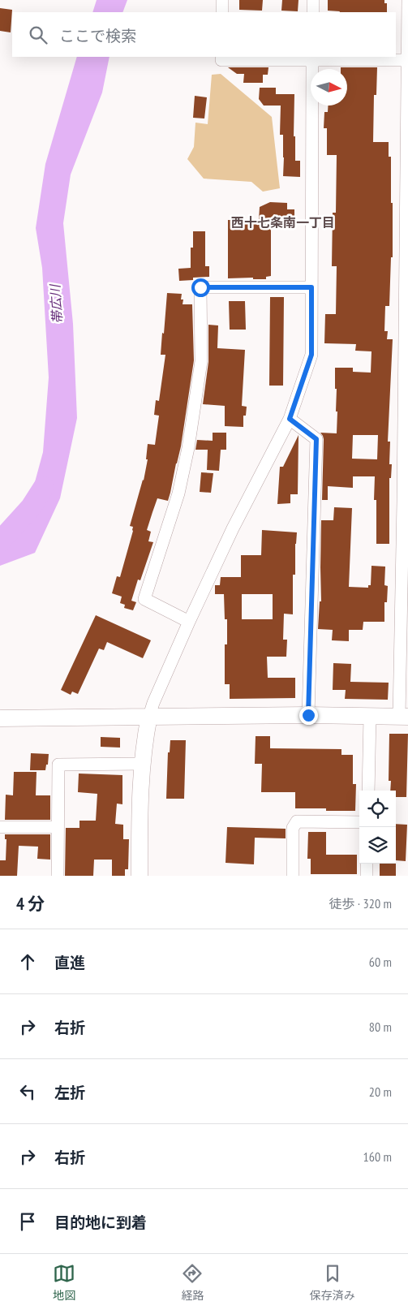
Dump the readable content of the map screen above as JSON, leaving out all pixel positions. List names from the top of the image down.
{
  "districts": ["西十七条南一丁目"],
  "water": ["帯広川"],
  "north": "right",
  "page": {
    "search": "ここで検索",
    "heading": ["4 分", "徒歩 · 320 m"],
    "list": [
      ["直進", "60 m"],
      ["右折", "80 m"],
      ["左折", "20 m"],
      ["右折", "160 m"],
      "目的地に到着"
    ],
    "nav": ["地図", "経路", "保存済み"]
  }
}
